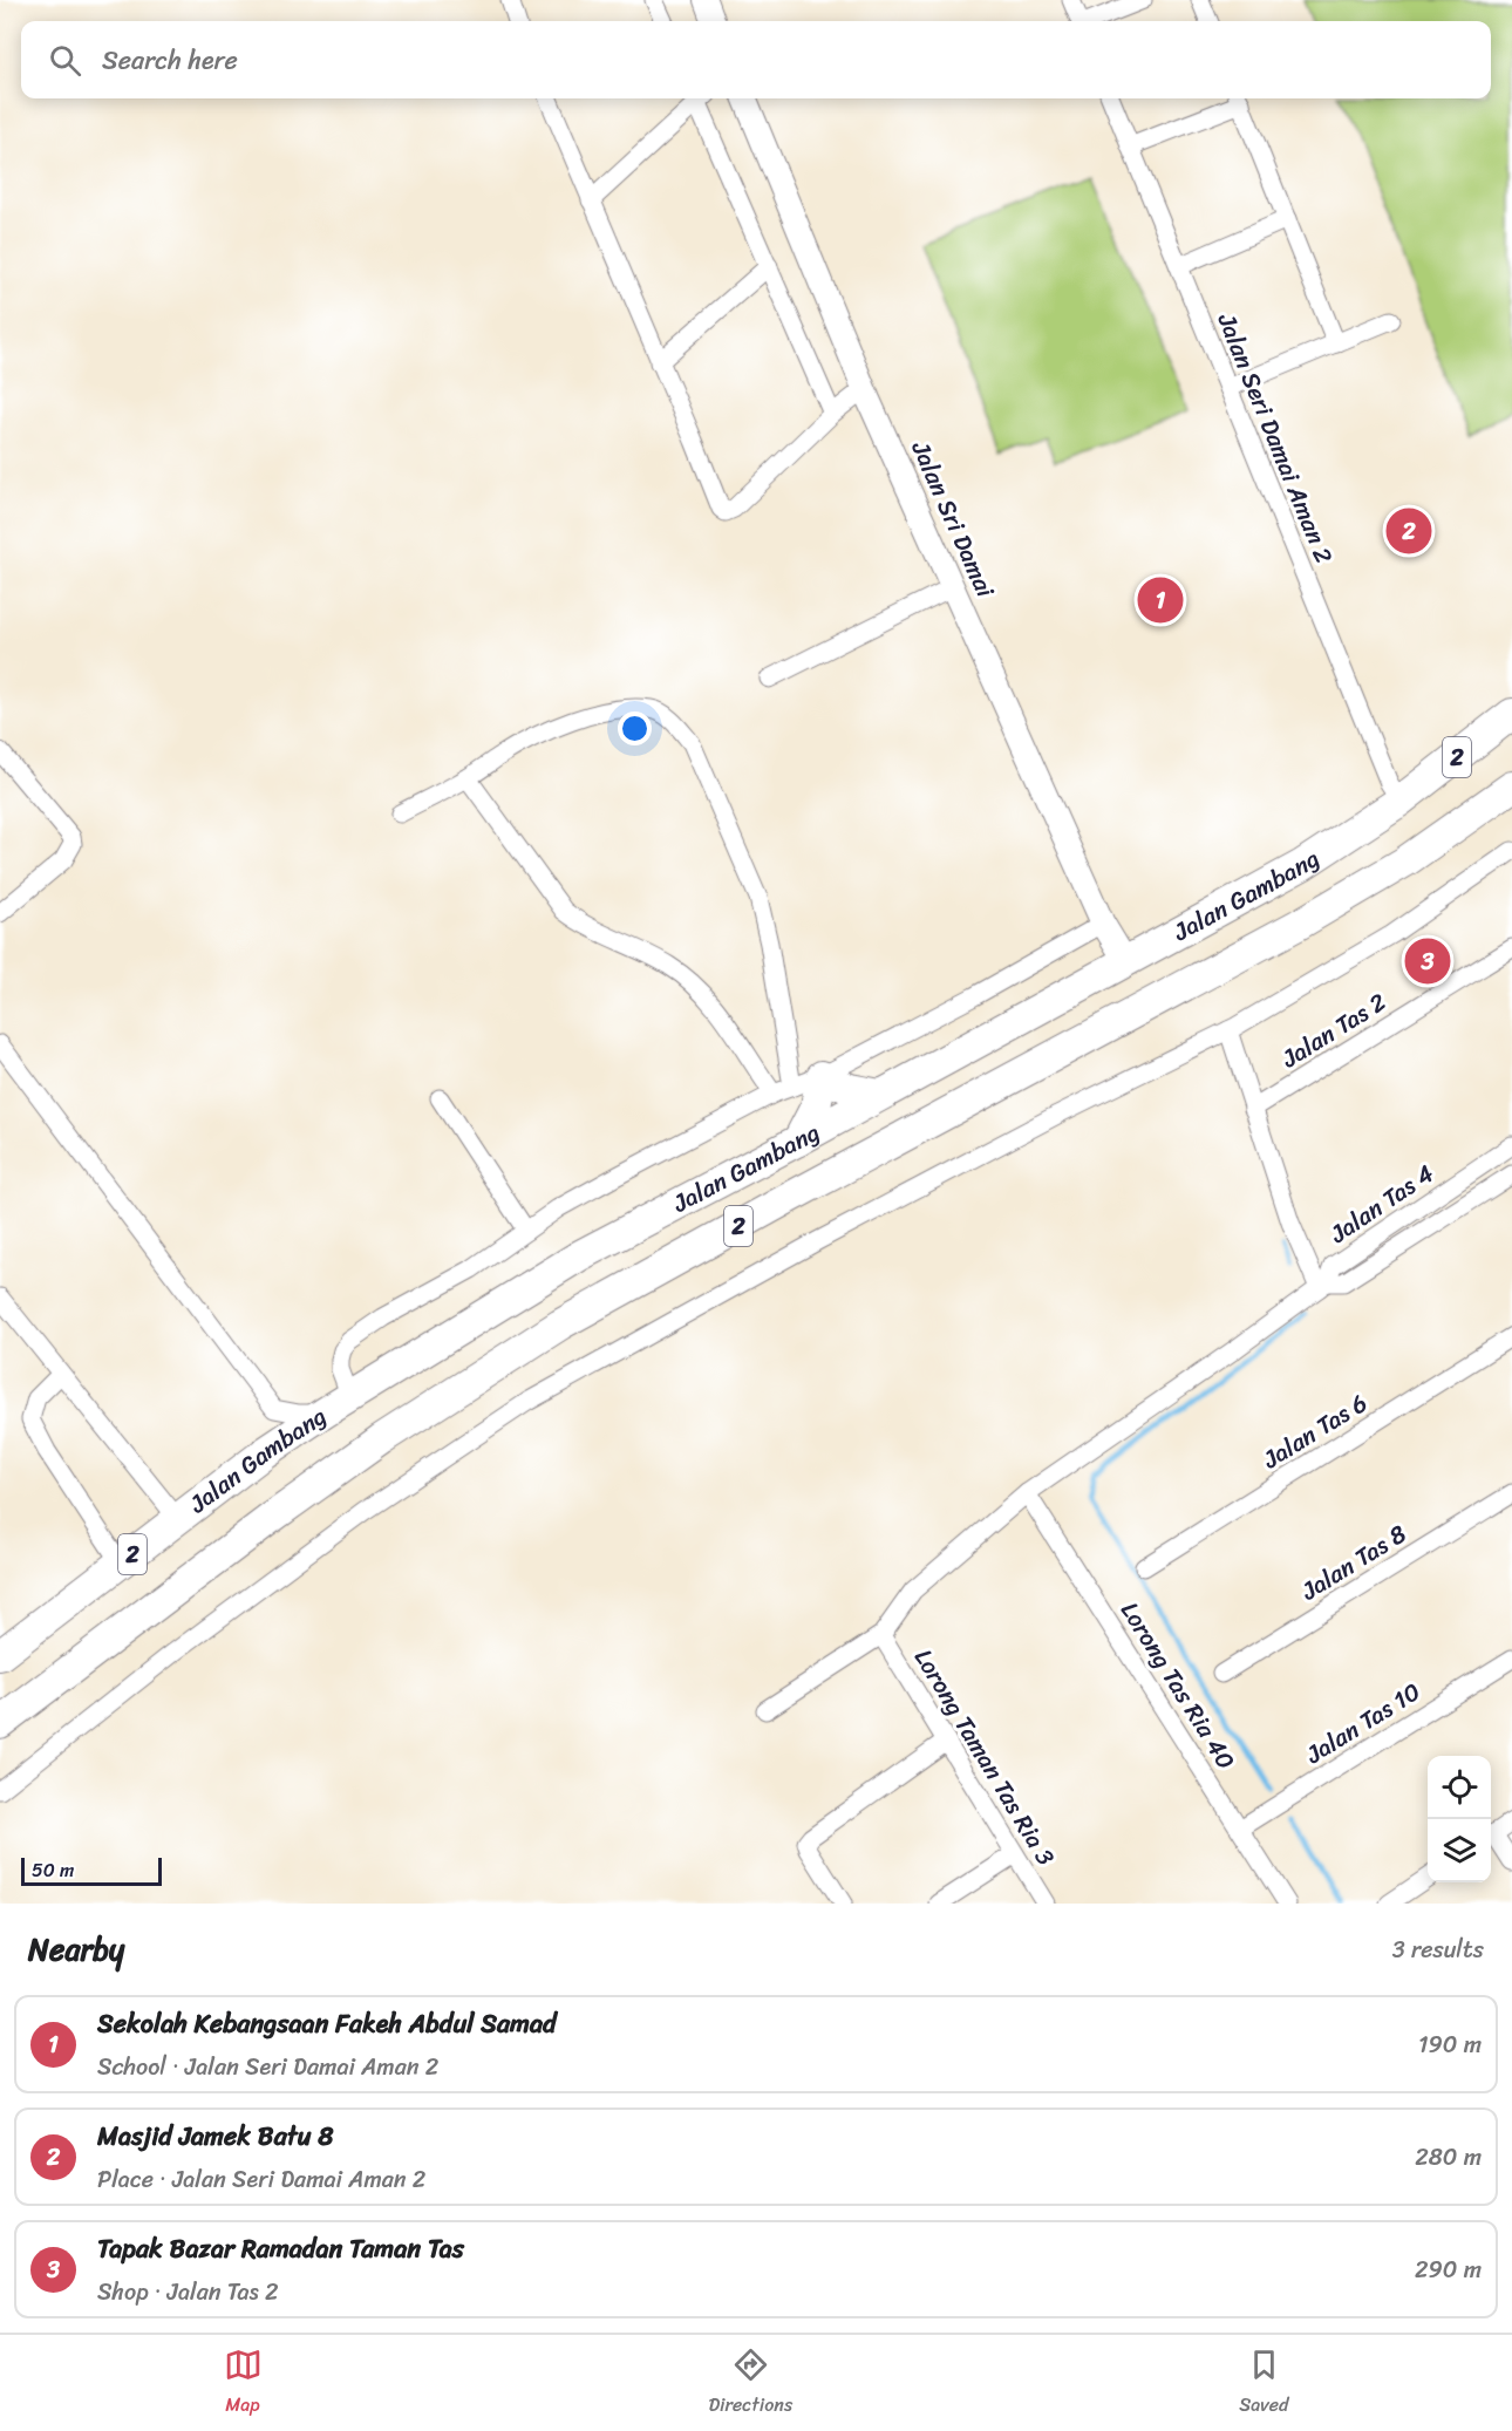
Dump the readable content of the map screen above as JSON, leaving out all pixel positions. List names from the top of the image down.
{
  "streets": {
    "highway": ["2", "Jalan Gambang"],
    "street": [
      "Jalan Seri Damai Aman 2",
      "Jalan Sri Damai",
      "Jalan Tas 2",
      "Jalan Tas 4",
      "Jalan Tas 6",
      "Jalan Tas 8",
      "Lorong Tas Ria 40",
      "Jalan Tas 10",
      "Lorong Taman Tas Ria 3"
    ]
  },
  "crossings": [
    ["Jalan Seri Damai Aman 2", "Jalan Gambang"],
    ["Jalan Sri Damai", "Jalan Gambang"],
    ["Lorong Tas Ria 40", "Jalan Tas 10"]
  ],
  "scale_bar": "50 m",
  "page": {
    "search": "Search here",
    "pins": ["2", "1", "3"],
    "scale": "50 m",
    "heading": ["Nearby", "3 results"],
    "list": [
      {
        "mark": "1",
        "name": "Sekolah Kebangsaan Fakeh Abdul Samad",
        "note": "School · Jalan Seri Damai Aman 2",
        "value": "190 m"
      },
      {
        "mark": "2",
        "name": "Masjid Jamek Batu 8",
        "note": "Place · Jalan Seri Damai Aman 2",
        "value": "280 m"
      },
      {
        "mark": "3",
        "name": "Tapak Bazar Ramadan Taman Tas",
        "note": "Shop · Jalan Tas 2",
        "value": "290 m"
      }
    ],
    "nav": ["Map", "Directions", "Saved"]
  }
}
